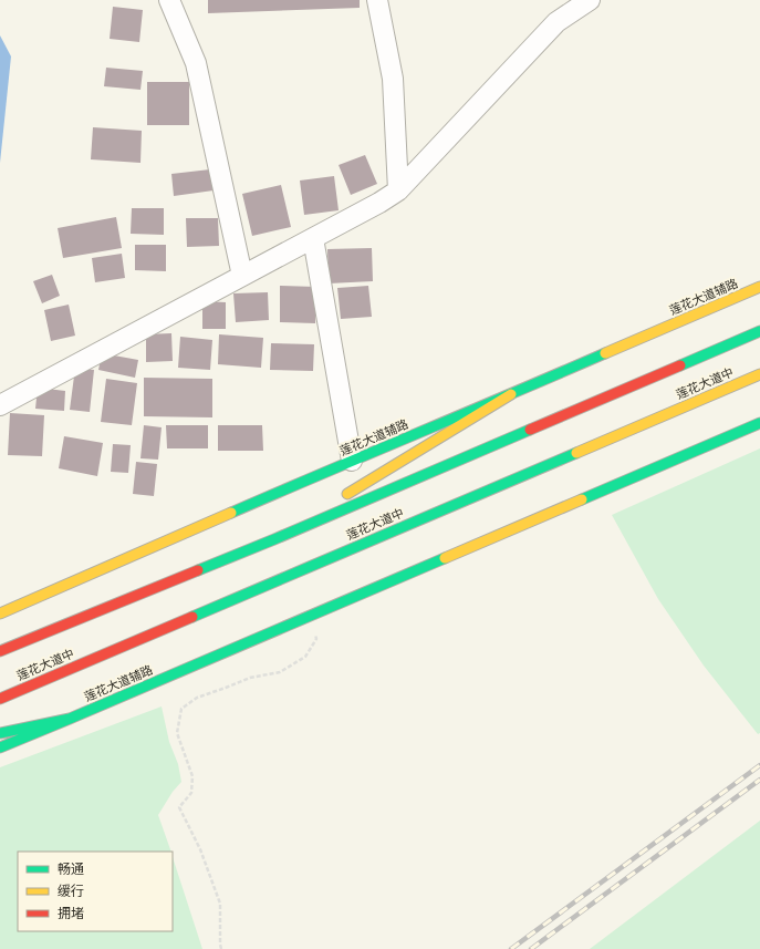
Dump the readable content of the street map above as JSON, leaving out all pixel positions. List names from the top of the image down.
{
  "streets": {
    "main road": ["莲花大道辅路", "莲花大道中"]
  },
  "legend": ["畅通", "缓行", "拥堵"]
}
